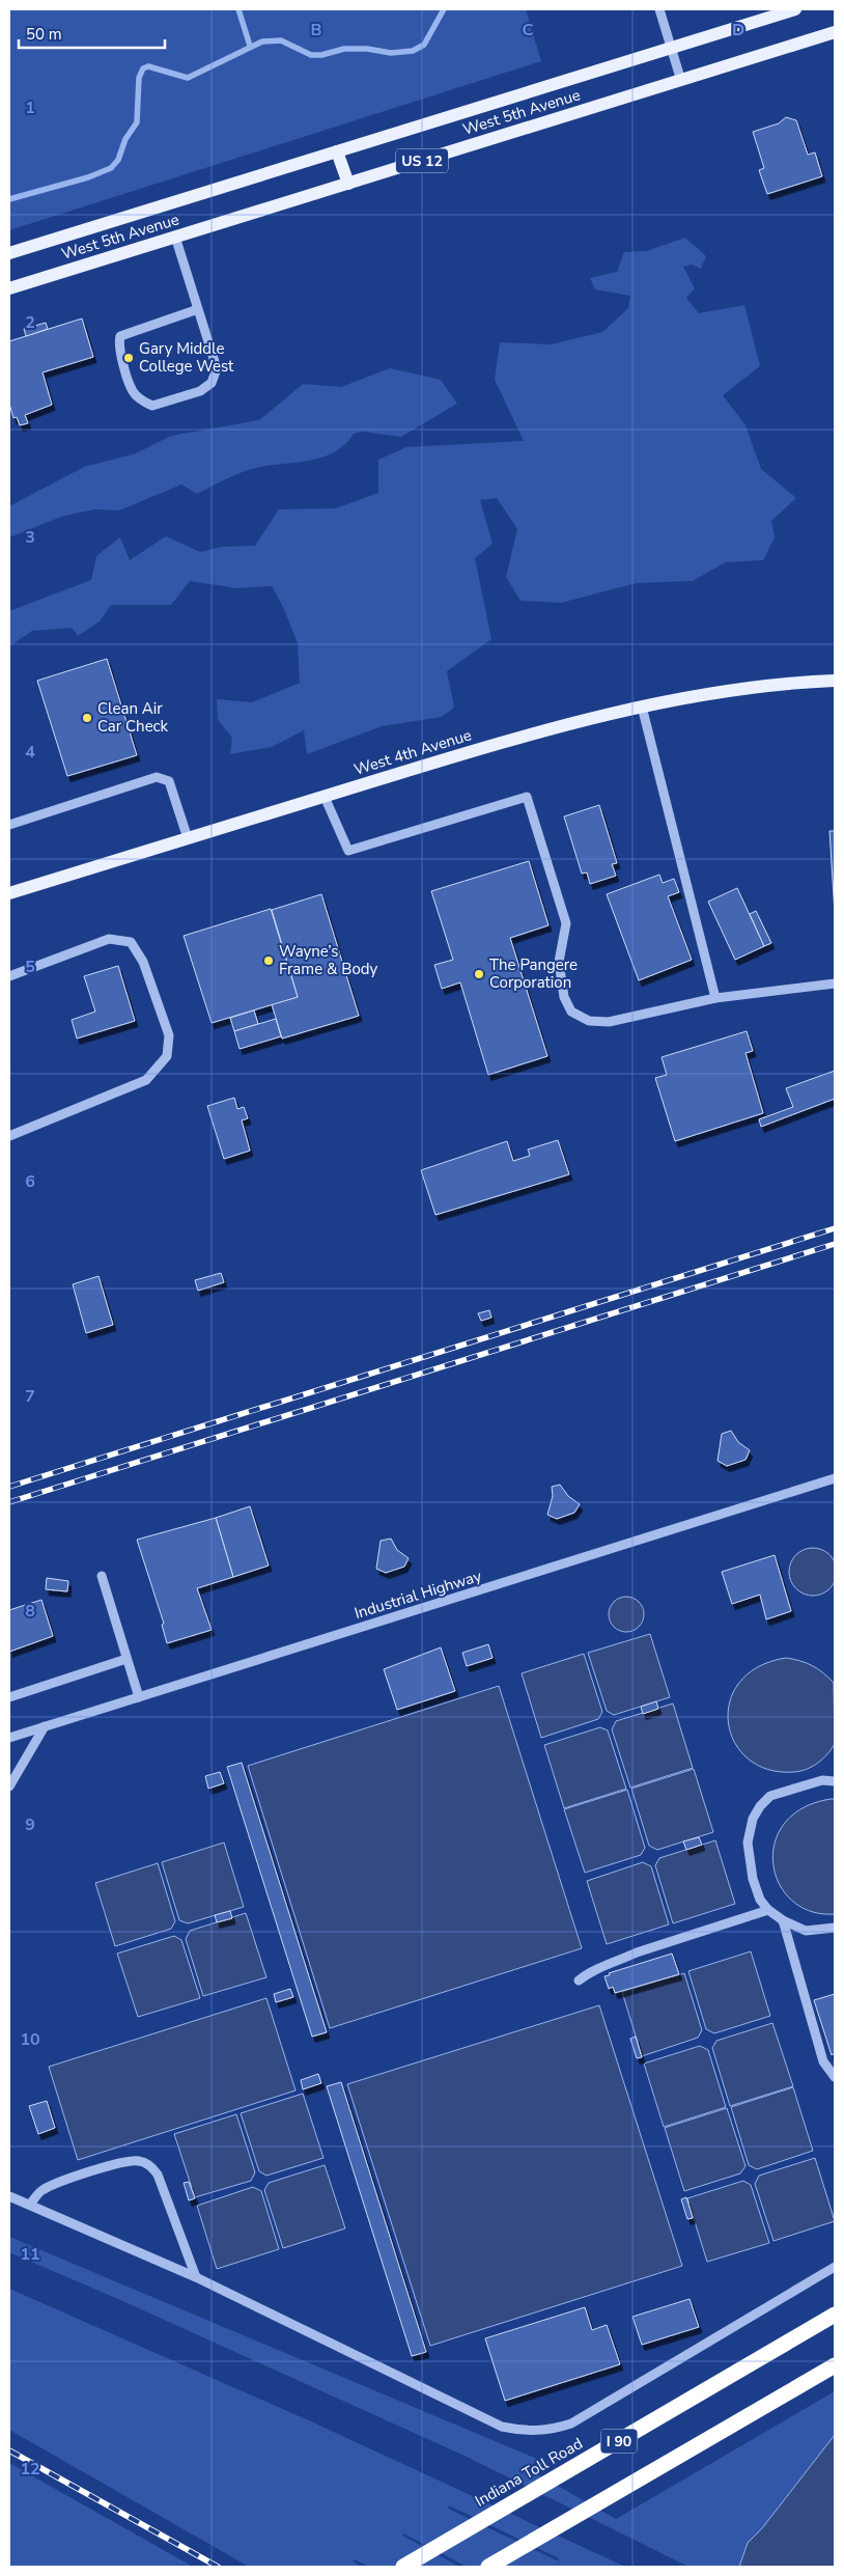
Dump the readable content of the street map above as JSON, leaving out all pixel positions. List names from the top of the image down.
{
  "streets": {
    "highway": ["I 90", "Indiana Toll Road"],
    "main road": ["West 5th Avenue", "US 12", "West 4th Avenue"],
    "street": ["Industrial Highway"]
  },
  "places": [
    "Gary Middle College West",
    "Clean Air Car Check",
    "Wayne’s Frame & Body",
    "The Pangere Corporation"
  ],
  "scale_bar": "50 m",
  "grid": {
    "columns": ["B", "C", "D"],
    "rows": [
      "1",
      "2",
      "3",
      "4",
      "5",
      "6",
      "7",
      "8",
      "9",
      "10",
      "11",
      "12"
    ]
  }
}
